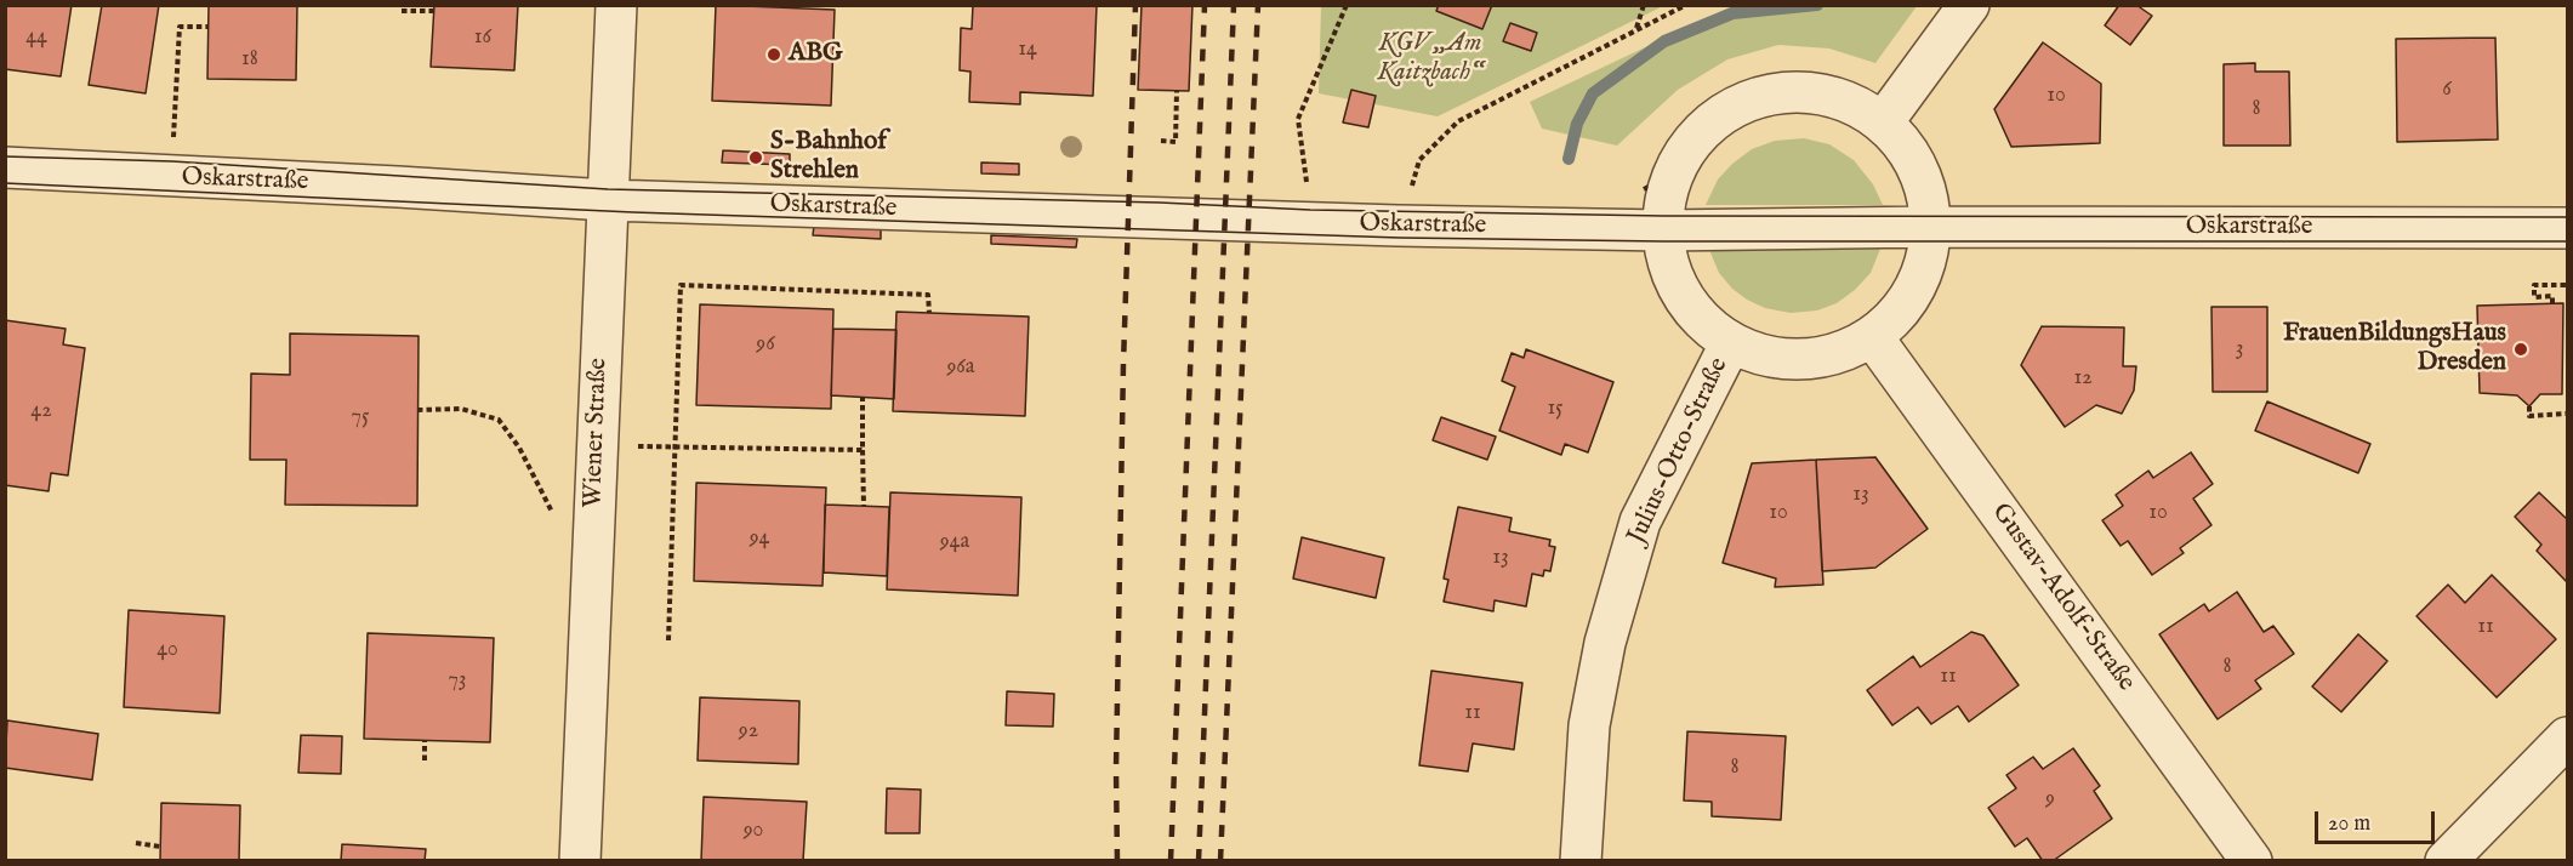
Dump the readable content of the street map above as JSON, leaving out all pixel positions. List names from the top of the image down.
{
  "streets": {
    "street": [
      "Oskarstraße",
      "Wiener Straße",
      "Julius-Otto-Straße",
      "Gustav-Adolf-Straße"
    ]
  },
  "crossings": [
    ["Oskarstraße", "Wiener Straße"]
  ],
  "parks": ["KGV „Am Kaitzbach“"],
  "places": ["ABG", "S-Bahnhof Strehlen", "FrauenBildungsHaus Dresden"],
  "house_numbers": [
    "44",
    "16",
    "14",
    "18",
    "6",
    "10",
    "8",
    "96",
    "3",
    "96a",
    "12",
    "15",
    "42",
    "75",
    "13",
    "10",
    "10",
    "94",
    "94a",
    "13",
    "11",
    "40",
    "8",
    "11",
    "73",
    "11",
    "92",
    "8",
    "9",
    "90"
  ],
  "scale_bar": "20 m"
}
